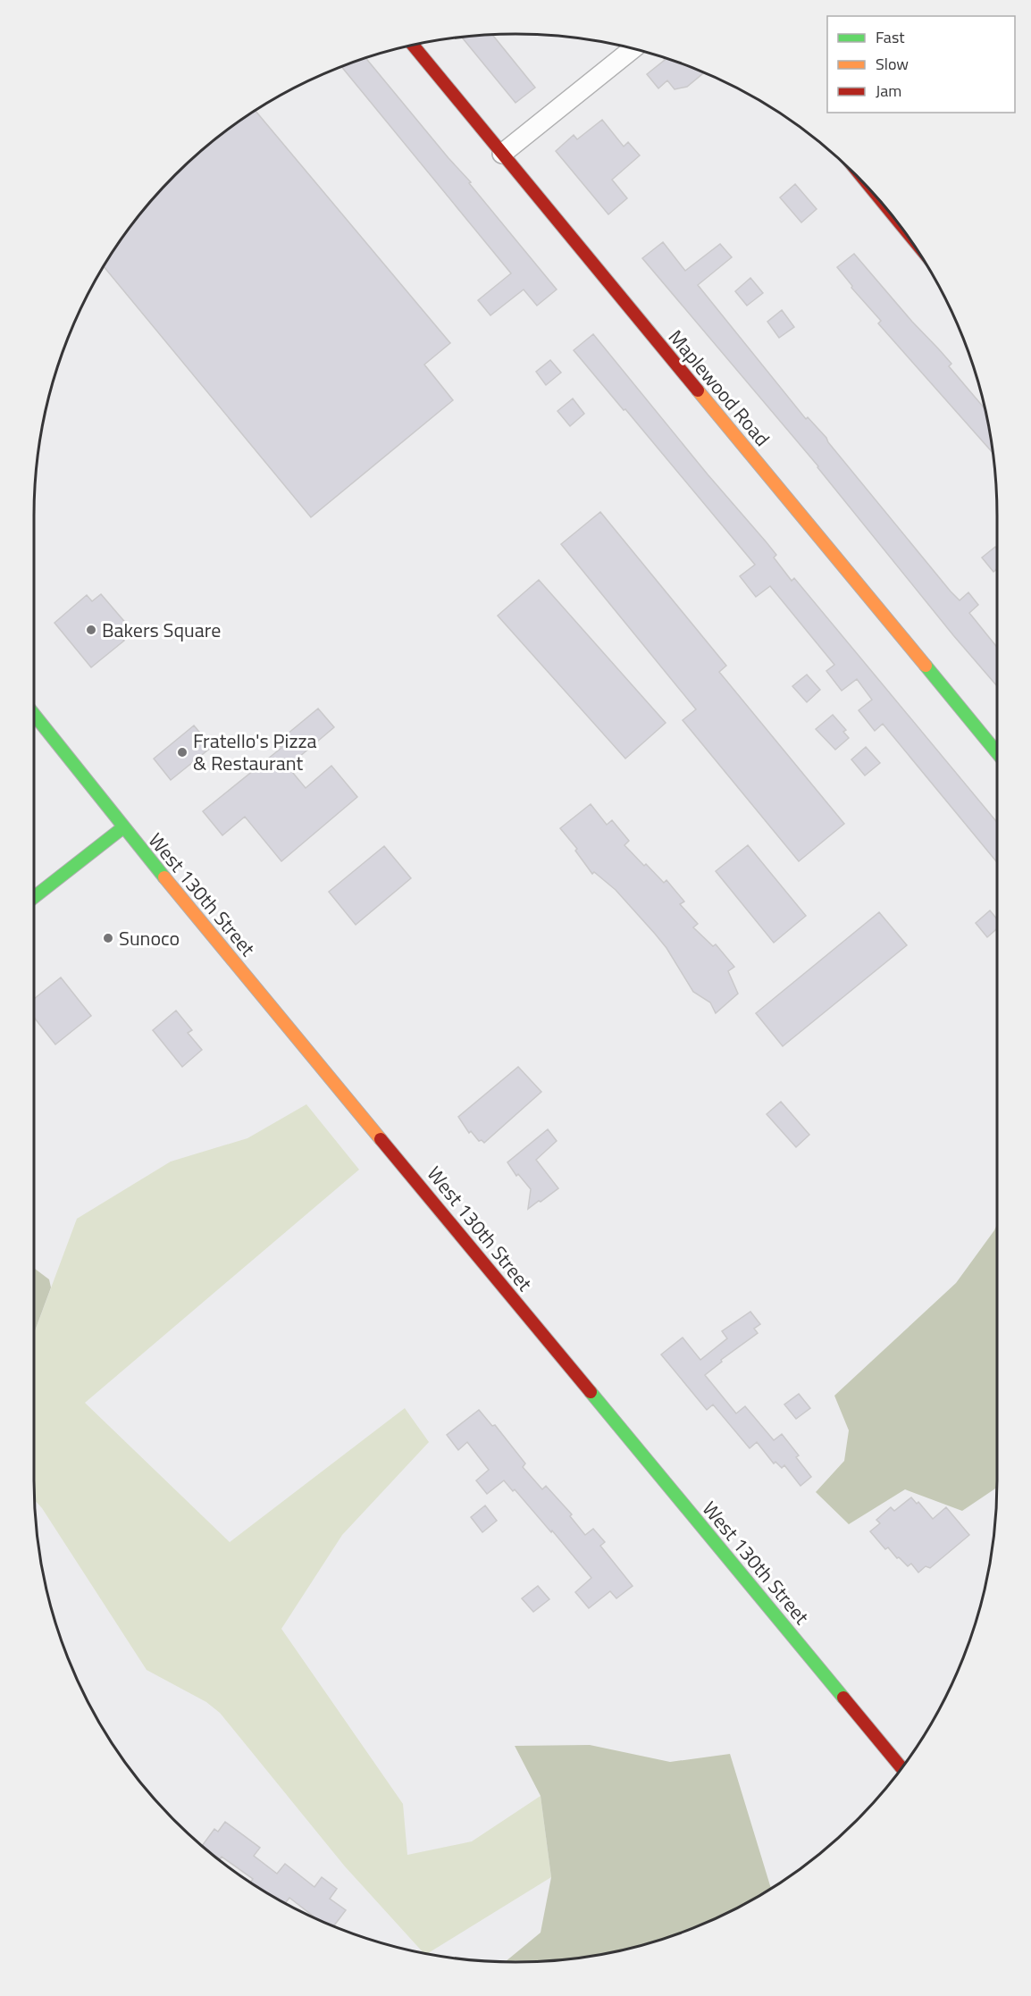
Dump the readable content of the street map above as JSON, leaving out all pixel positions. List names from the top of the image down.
{
  "streets": {
    "main road": ["Maplewood Road", "West 130th Street"]
  },
  "places": ["Bakers Square", "Fratello's Pizza & Restaurant", "Sunoco"],
  "legend": ["Fast", "Slow", "Jam"]
}
